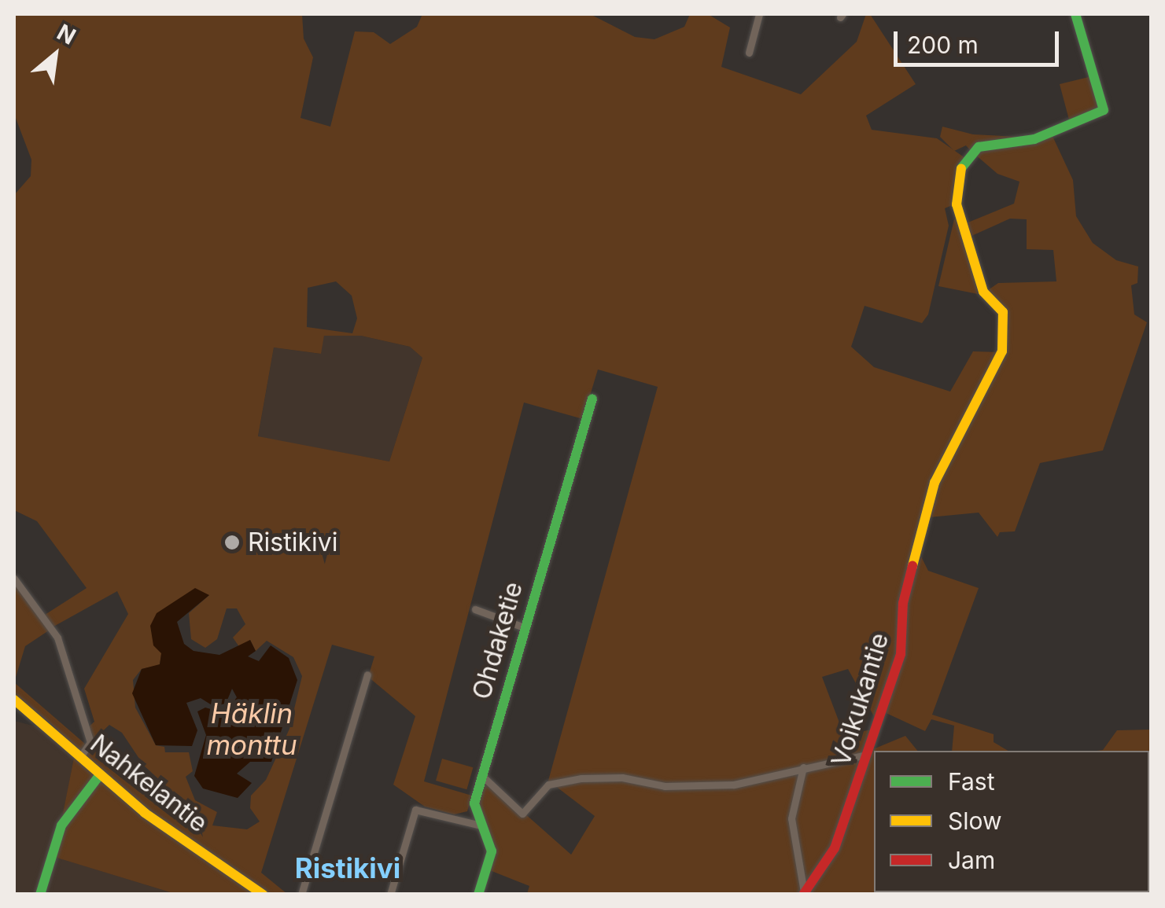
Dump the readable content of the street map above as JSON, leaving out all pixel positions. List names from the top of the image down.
{
  "streets": {
    "street": ["Ohdaketie", "Voikukantie", "Nahkelantie"]
  },
  "districts": ["Ristikivi"],
  "water": ["Häklin monttu"],
  "places": ["Ristikivi"],
  "legend": ["Fast", "Slow", "Jam"],
  "scale_bar": "200 m",
  "north": "top right"
}
